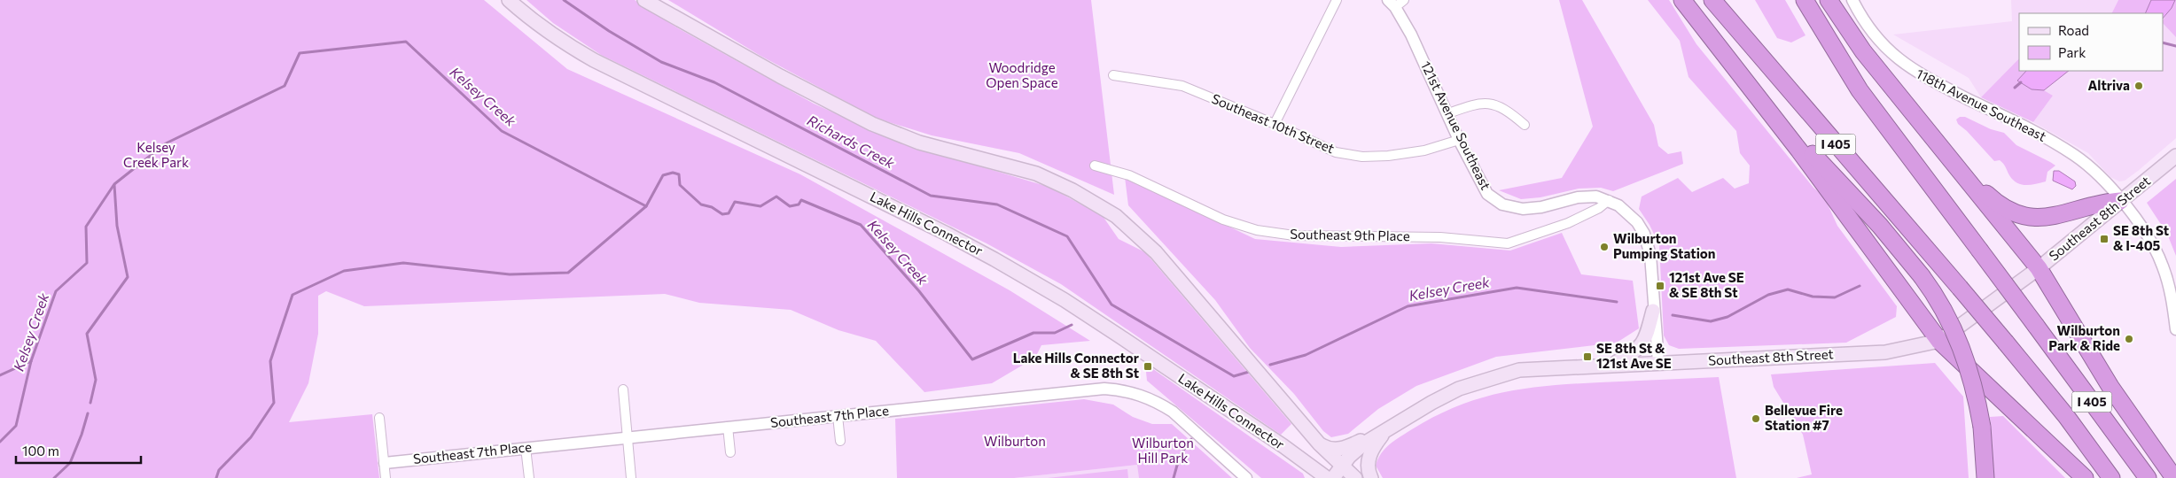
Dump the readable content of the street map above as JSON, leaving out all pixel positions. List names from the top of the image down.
{
  "streets": {
    "highway": ["I 405"],
    "main road": ["Southeast 8th Street", "Lake Hills Connector"],
    "street": [
      "118th Avenue Southeast",
      "Southeast 10th Street",
      "121st Avenue Southeast",
      "Southeast 9th Place",
      "Southeast 7th Place"
    ]
  },
  "crossings": [
    ["118th Avenue Southeast", "Southeast 8th Street"],
    ["Southeast 10th Street", "121st Avenue Southeast"],
    ["121st Avenue Southeast", "Southeast 8th Street"],
    ["121st Avenue Southeast", "Southeast 9th Place"]
  ],
  "water": ["Kelsey Creek", "Richards Creek"],
  "parks": [
    "Woodridge Open Space",
    "Kelsey Creek Park",
    "Wilburton",
    "Wilburton Hill Park"
  ],
  "places": {
    "other": [
      "Altriva",
      "Wilburton Pumping Station",
      "Wilburton Park & Ride",
      "Bellevue Fire Station #7"
    ],
    "transit": [
      "SE 8th St & I-405",
      "121st Ave SE & SE 8th St",
      "SE 8th St & 121st Ave SE",
      "Lake Hills Connector & SE 8th St"
    ]
  },
  "legend": ["Road", "Park"],
  "scale_bar": "100 m"
}
